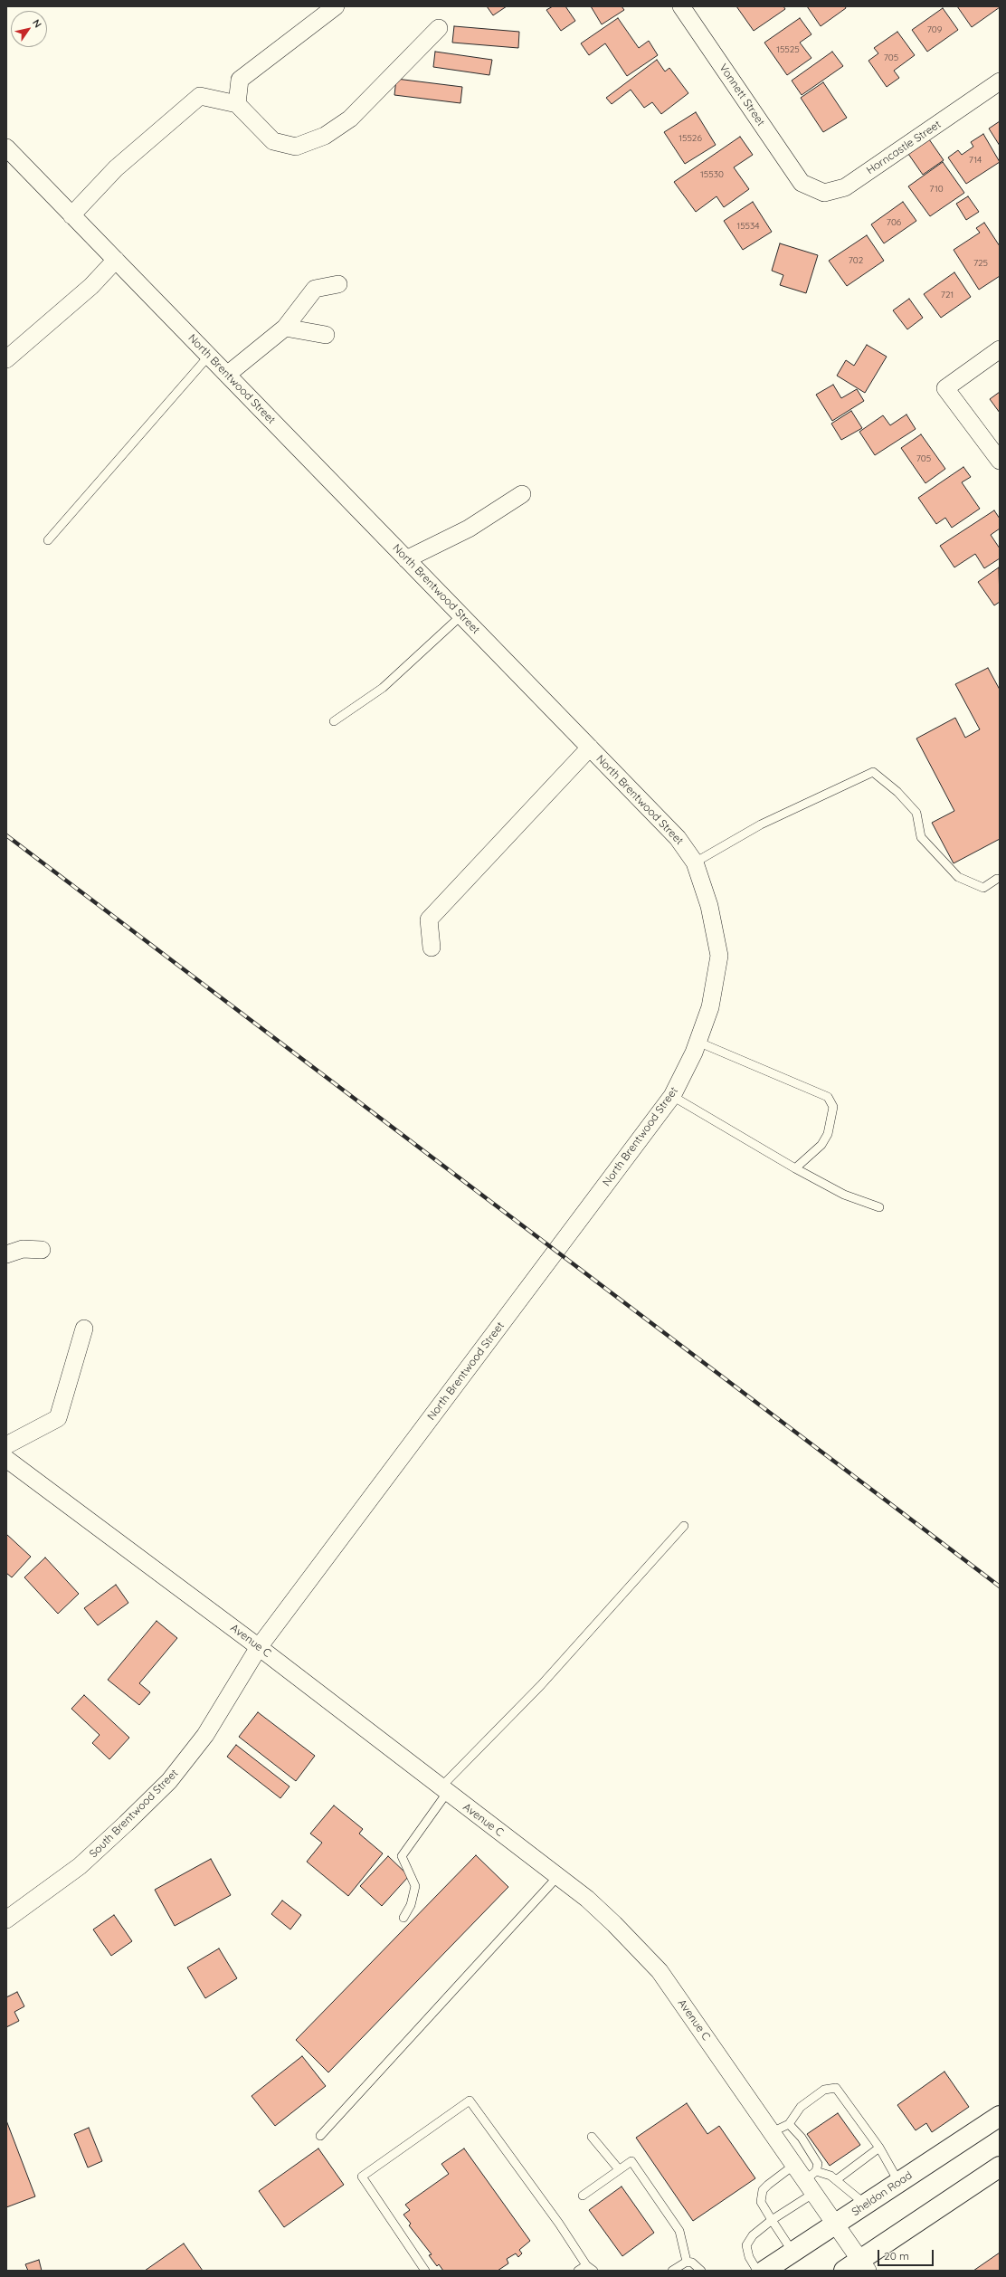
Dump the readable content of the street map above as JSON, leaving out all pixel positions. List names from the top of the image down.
{
  "streets": {
    "main road": ["Sheldon Road"],
    "street": [
      "Vonnett Street",
      "Horncastle Street",
      "North Brentwood Street",
      "Avenue C",
      "South Brentwood Street"
    ]
  },
  "crossings": [
    ["Vonnett Street", "Horncastle Street"],
    ["North Brentwood Street", "Avenue C"],
    ["North Brentwood Street", "South Brentwood Street"],
    ["Avenue C", "South Brentwood Street"],
    ["Avenue C", "Sheldon Road"]
  ],
  "house_numbers": [
    "709",
    "15525",
    "705",
    "15526",
    "714",
    "15530",
    "710",
    "706",
    "15534",
    "702",
    "725",
    "721",
    "705"
  ],
  "scale_bar": "20 m",
  "north": "top right"
}
